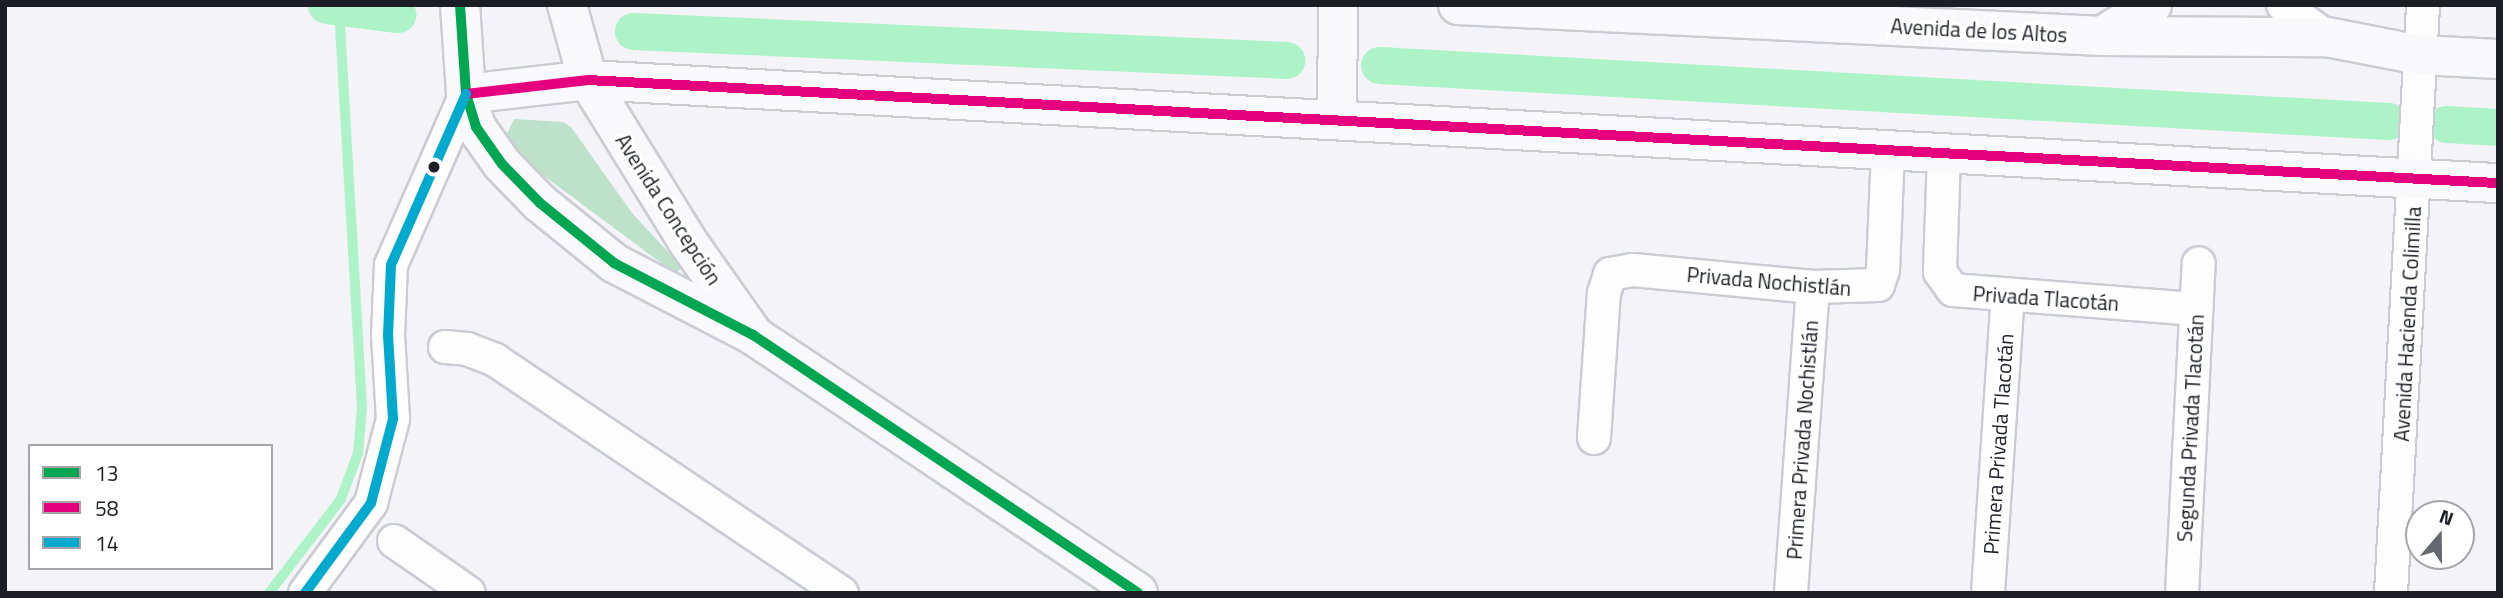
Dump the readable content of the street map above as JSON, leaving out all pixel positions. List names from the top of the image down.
{
  "streets": {
    "street": [
      "Avenida de los Altos",
      "Avenida Concepción",
      "Privada Nochistlán",
      "Privada Tlacotán",
      "Avenida Hacienda Colimilla",
      "Segunda Privada Tlacotán",
      "Primera Privada Nochistlán",
      "Primera Privada Tlacotán"
    ]
  },
  "crossings": [
    ["Avenida de los Altos", "Avenida Hacienda Colimilla"],
    ["Privada Nochistlán", "Primera Privada Nochistlán"],
    ["Privada Tlacotán", "Segunda Privada Tlacotán"],
    ["Privada Tlacotán", "Primera Privada Tlacotán"]
  ],
  "lines": ["transit line 13", "transit line 58", "transit line 14"],
  "legend": ["13", "58", "14"],
  "north": "top"
}
